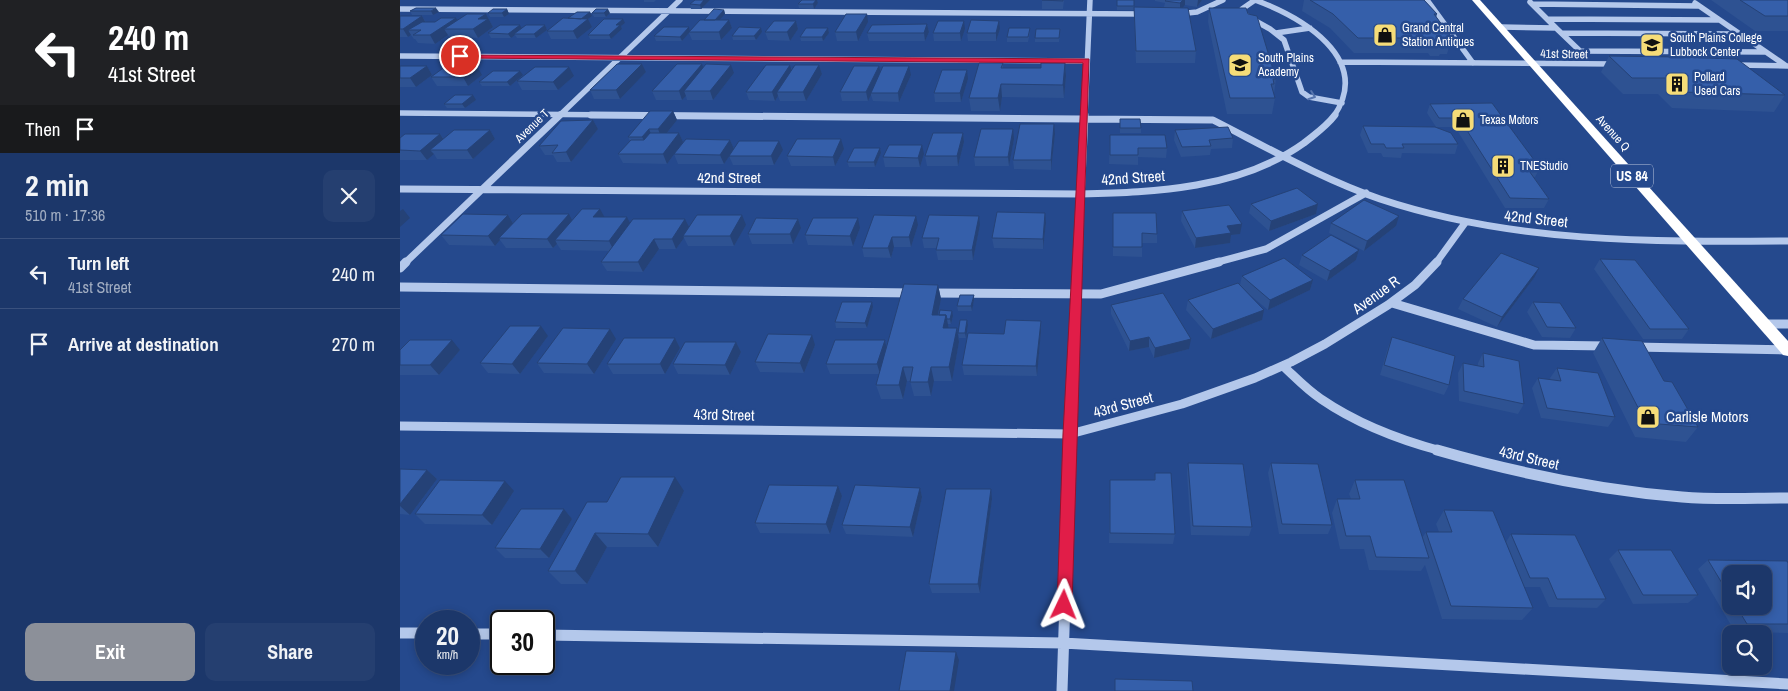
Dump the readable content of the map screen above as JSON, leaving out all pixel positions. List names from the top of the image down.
{
  "streets": {
    "highway": ["Avenue Q", "US 84"],
    "street": [
      "41st Street",
      "Avenue T",
      "42nd Street",
      "Avenue R",
      "43rd Street"
    ]
  },
  "crossings": [
    ["41st Street", "Avenue Q"],
    ["Avenue T", "42nd Street"],
    ["Avenue Q", "42nd Street"],
    ["42nd Street", "Avenue R"],
    ["Avenue R", "43rd Street"]
  ],
  "places": {
    "shop": ["Grand Central Station Antiques", "Texas Motors", "Carlisle Motors"],
    "school or university": ["South Plains College Lubbock Center", "South Plains Academy"],
    "building": ["Pollard Used Cars", "TNEStudio"]
  },
  "page": {
    "turn": ["240 m", "41st Street"],
    "then": "Then",
    "heading": ["2 min", "510 m · 17:36"],
    "list": [
      {
        "name": "Turn left",
        "note": "41st Street",
        "value": "240 m"
      },
      {
        "name": "Arrive at destination",
        "value": "270 m"
      }
    ],
    "speed": "20 km/h",
    "limit": "30",
    "buttons": ["Exit", "Share"]
  }
}
